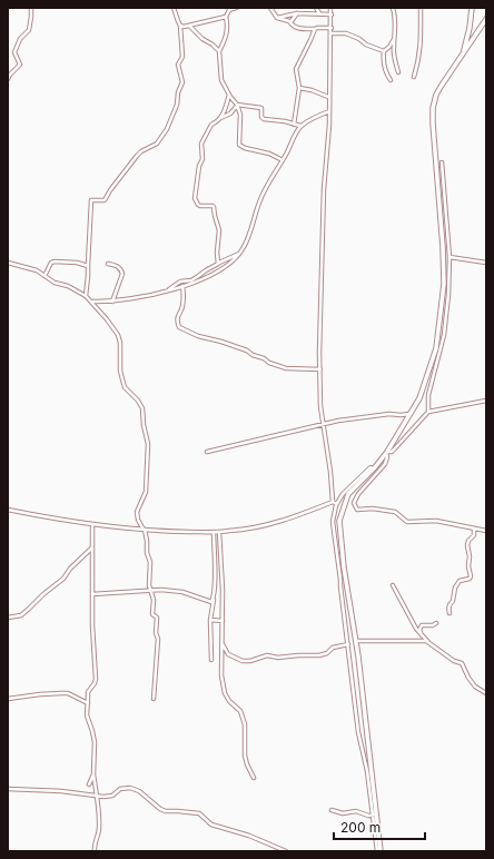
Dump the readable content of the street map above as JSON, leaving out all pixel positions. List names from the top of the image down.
{
  "scale_bar": "200 m"
}
